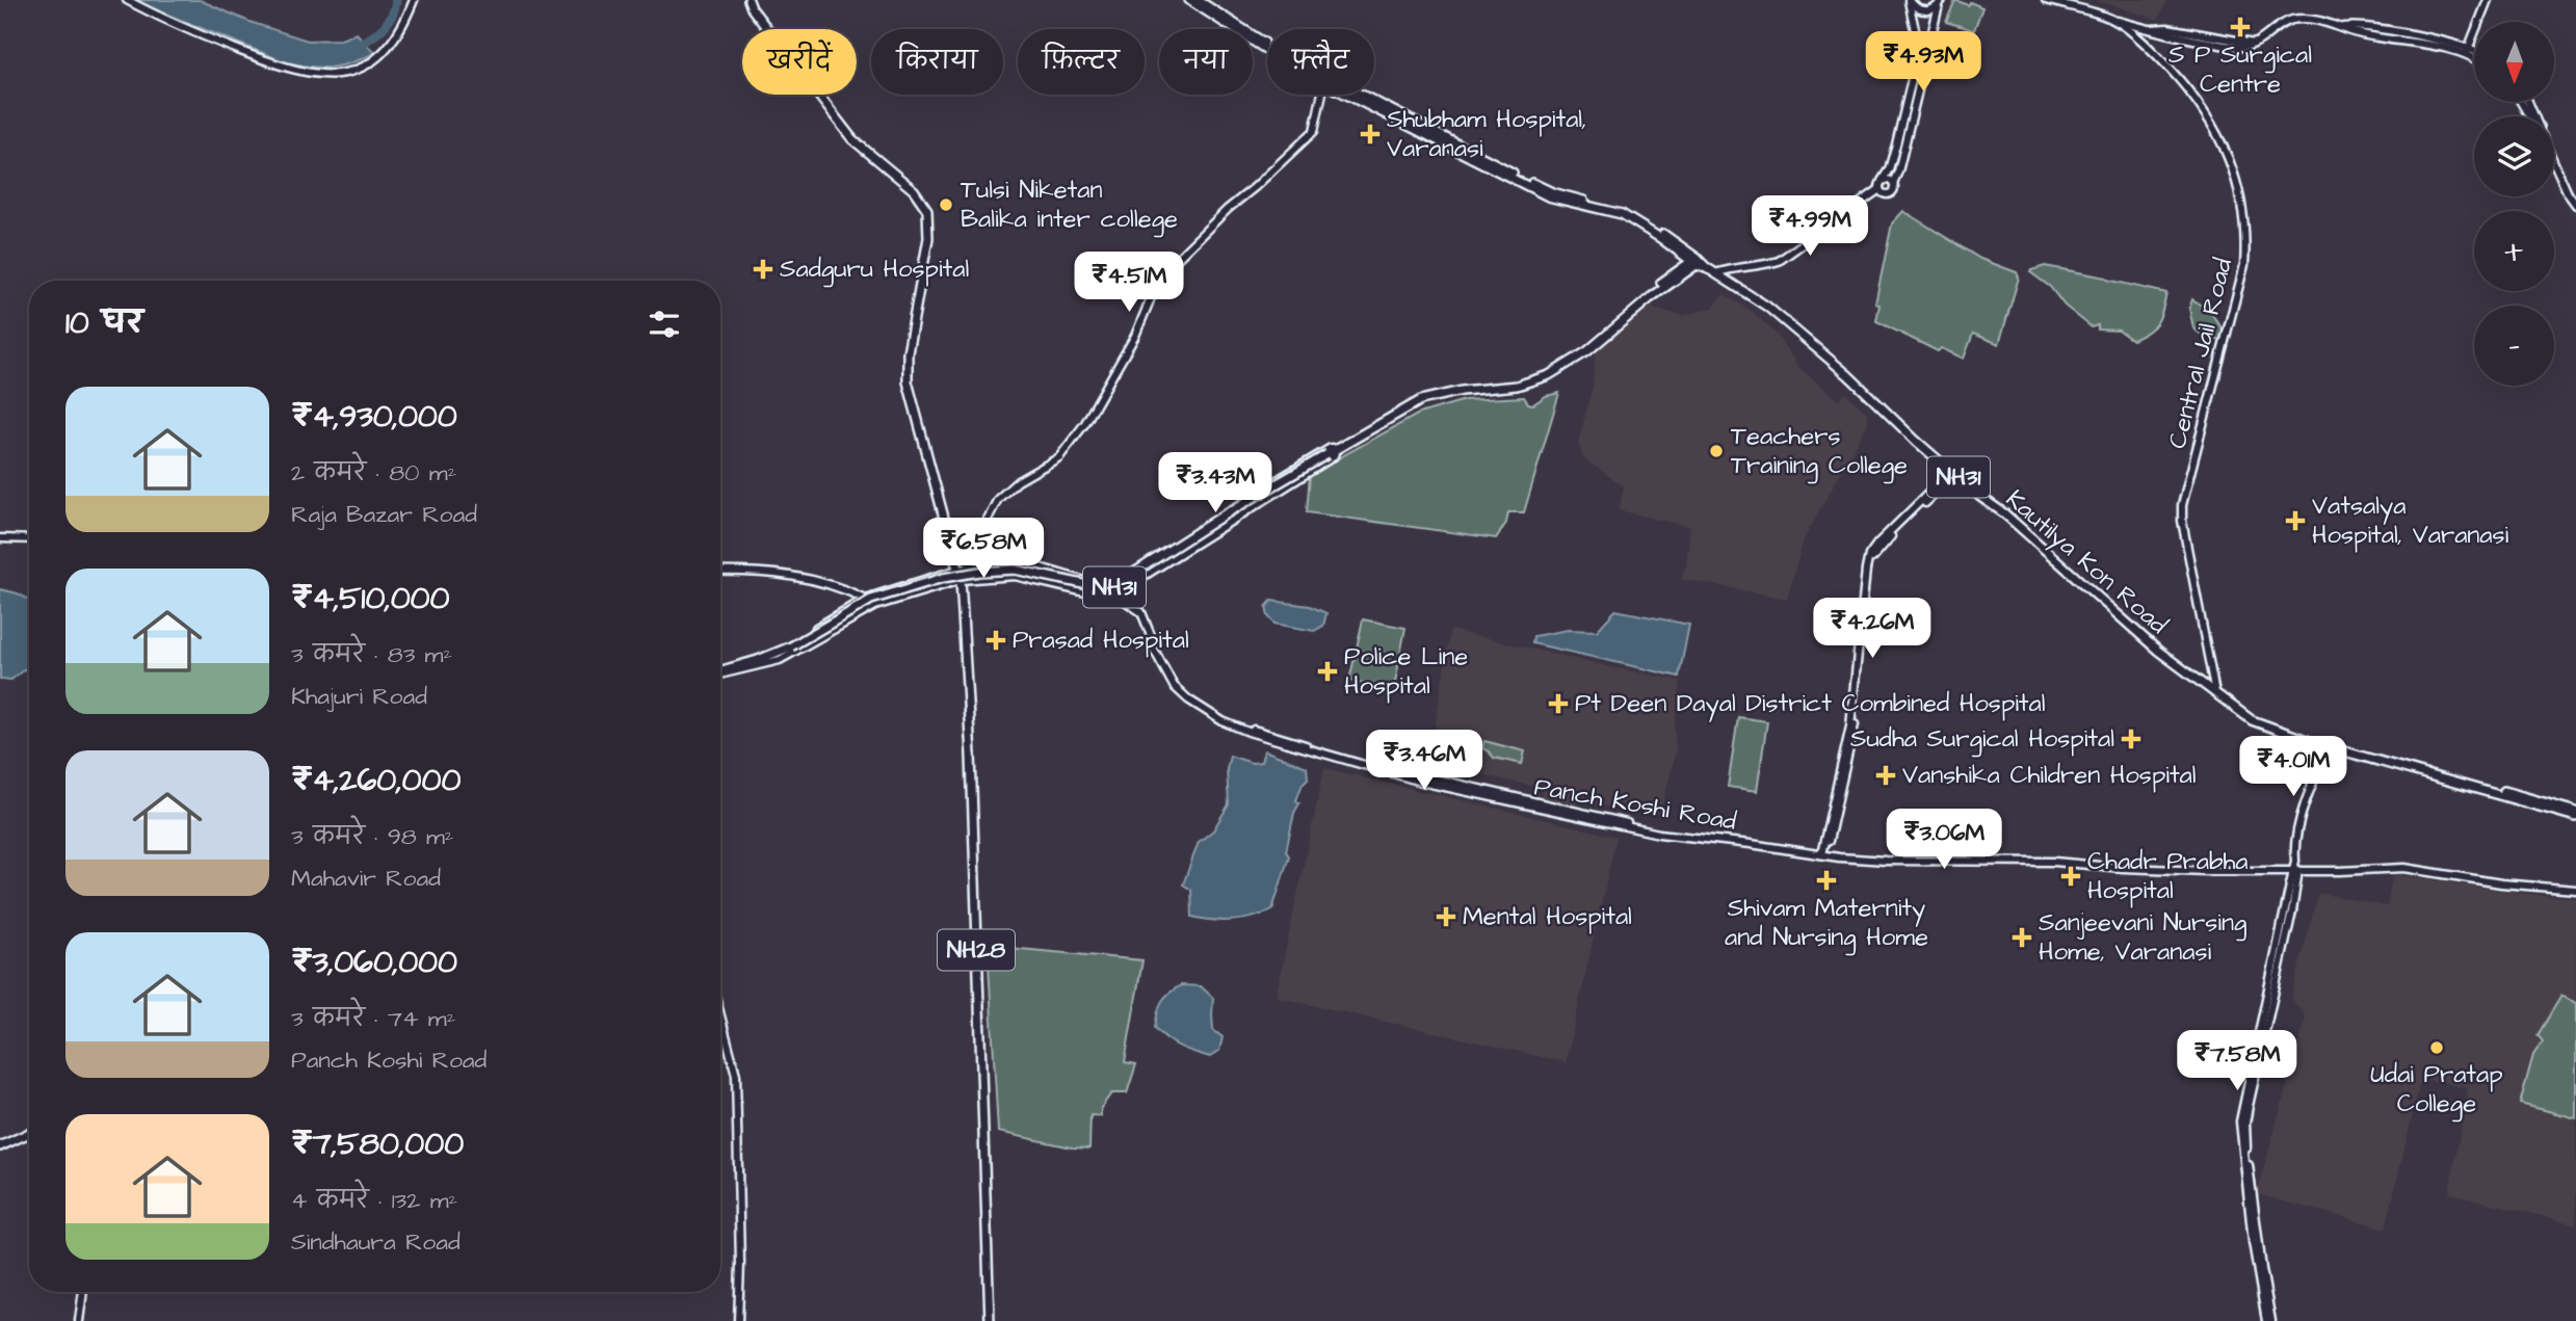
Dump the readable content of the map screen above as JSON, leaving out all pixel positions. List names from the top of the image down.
{
  "streets": {
    "highway": ["NH31", "Kautilya Kon Road", "NH28"],
    "street": ["Central Jail Road", "Panch Koshi Road"]
  },
  "crossings": [
    ["Central Jail Road", "Kautilya Kon Road"],
    ["NH31", "Kautilya Kon Road"],
    ["Panch Koshi Road", "NH28"]
  ],
  "places": {
    "health": [
      "S P Surgical Centre",
      "Shubham Hospital, Varanasi",
      "Sadguru Hospital",
      "Vatsalya Hospital, Varanasi",
      "Prasad Hospital",
      "Police Line Hospital",
      "Pt Deen Dayal District Combined Hospital",
      "Sudha Surgical Hospital",
      "Vanshika Children Hospital",
      "Chadr Prabha Hospital",
      "Shivam Maternity and Nursing Home",
      "Mental Hospital",
      "Sanjeevani Nursing Home, Varanasi"
    ],
    "other": ["Tulsi Niketan Balika inter college", "Teachers Training College", "Udai Pratap College"]
  },
  "north": "bottom",
  "page": {
    "map_buttons": ["+", "−"],
    "chip": [
      "खरीदें",
      "किराया",
      "फ़िल्टर",
      "नया",
      "फ़्लैट"
    ],
    "price": [
      "₹4.93M",
      "₹4.99M",
      "₹4.51M",
      "₹3.43M",
      "₹6.58M",
      "₹4.26M",
      "₹3.46M",
      "₹4.01M",
      "₹3.06M",
      "₹7.58M"
    ],
    "heading": "10 घर",
    "list": [
      {
        "name": "₹4,930,000",
        "note": "2 कमरे · 80 m² · Raja Bazar Road"
      },
      {
        "name": "₹4,510,000",
        "note": "3 कमरे · 83 m² · Khajuri Road"
      },
      {
        "name": "₹4,260,000",
        "note": "3 कमरे · 98 m² · Mahavir Road"
      },
      {
        "name": "₹3,060,000",
        "note": "3 कमरे · 74 m² · Panch Koshi Road"
      },
      {
        "name": "₹7,580,000",
        "note": "4 कमरे · 132 m² · Sindhaura Road"
      }
    ]
  }
}
